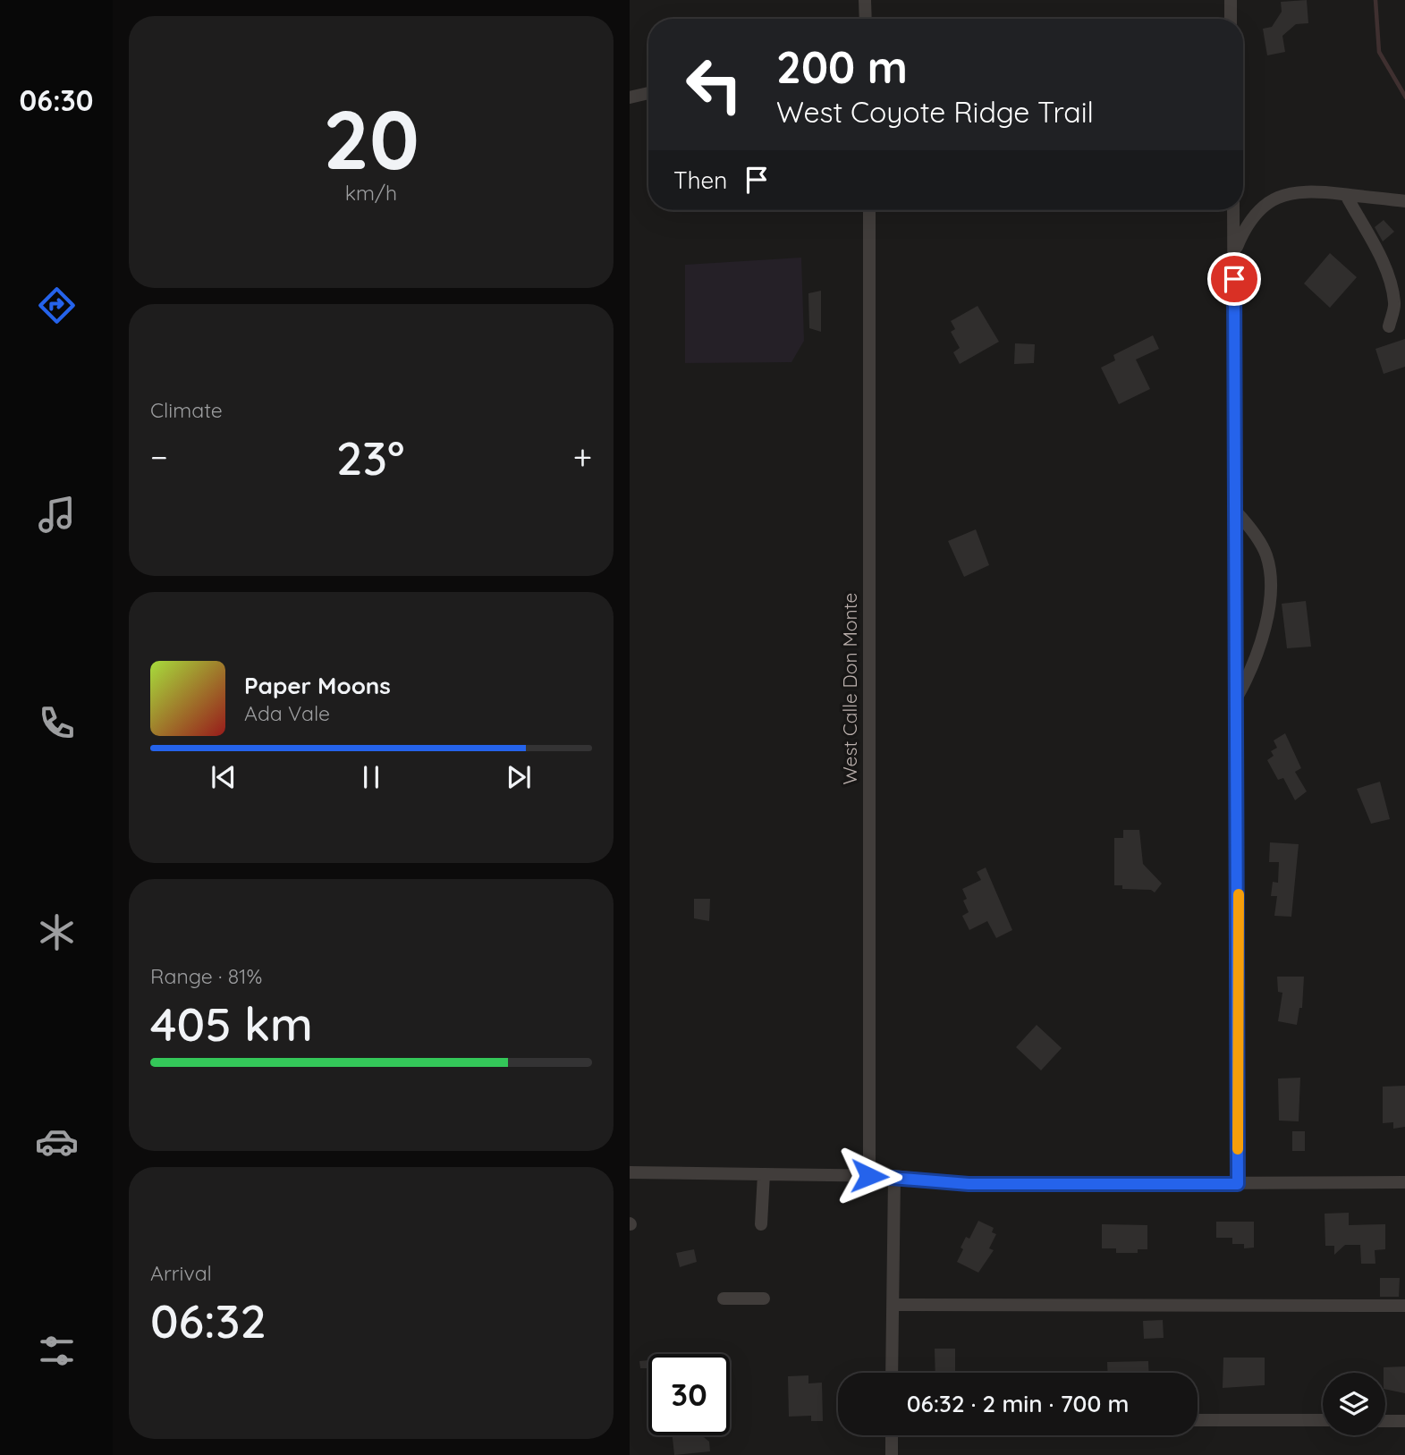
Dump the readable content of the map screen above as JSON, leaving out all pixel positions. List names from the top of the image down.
{
  "streets": {
    "street": ["West Calle Don Monte"]
  },
  "page": {
    "tabs": "06:30",
    "tile": [
      ["20", "km/h"],
      "Climate",
      ["Range · 81%", "405 km"],
      ["Arrival", "06:32"]
    ],
    "turn": ["200 m", "West Coyote Ridge Trail"],
    "then": "Then",
    "heat": ["−", "23°", "+"],
    "song": ["Paper Moons", "Ada Vale"],
    "limit": "30",
    "trip": "06:32 · 2 min · 700 m"
  }
}
